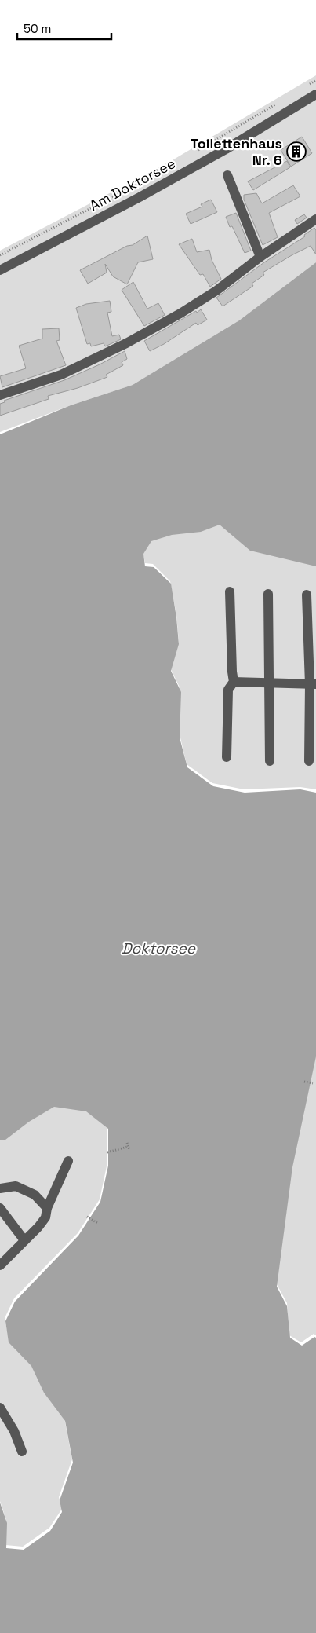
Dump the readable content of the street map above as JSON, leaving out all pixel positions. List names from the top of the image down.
{
  "streets": {
    "street": ["Am Doktorsee"]
  },
  "water": ["Doktorsee"],
  "places": {
    "building": ["Toilettenhaus Nr. 6"]
  },
  "scale_bar": "50 m"
}
